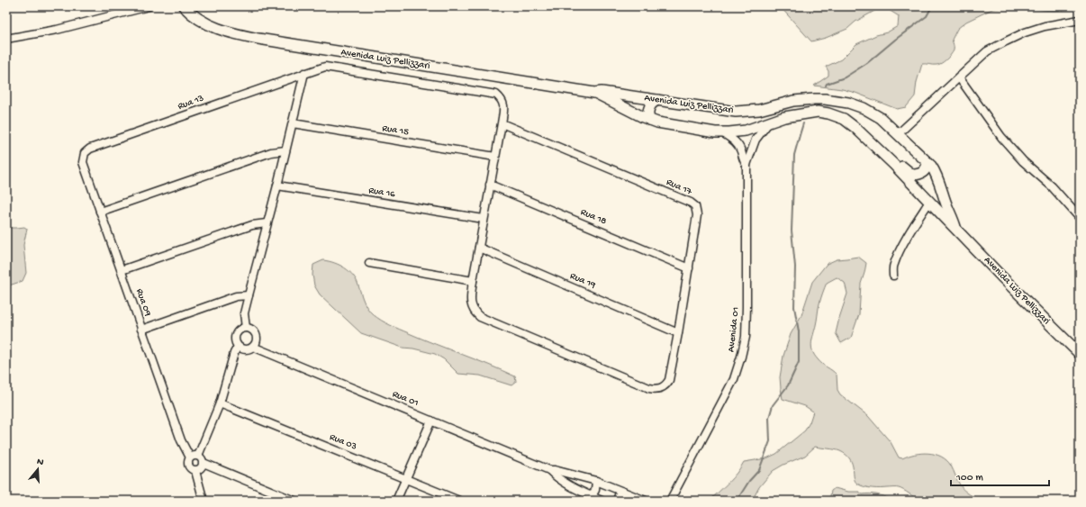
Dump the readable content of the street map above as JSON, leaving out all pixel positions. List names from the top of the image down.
{
  "streets": {
    "main road": ["Avenida Luiz Pellizzari"],
    "street": [
      "Rua 13",
      "Rua 15",
      "Rua 17",
      "Rua 16",
      "Rua 18",
      "Rua 19",
      "Rua 09",
      "Avenida 01",
      "Rua 01",
      "Rua 03"
    ]
  },
  "crossings": [
    ["Avenida Luiz Pellizzari", "Avenida 01"],
    ["Rua 13", "Rua 17"],
    ["Rua 13", "Rua 09"],
    ["Rua 17", "Rua 18"],
    ["Rua 17", "Rua 19"]
  ],
  "scale_bar": "100 m",
  "north": "top"
}
